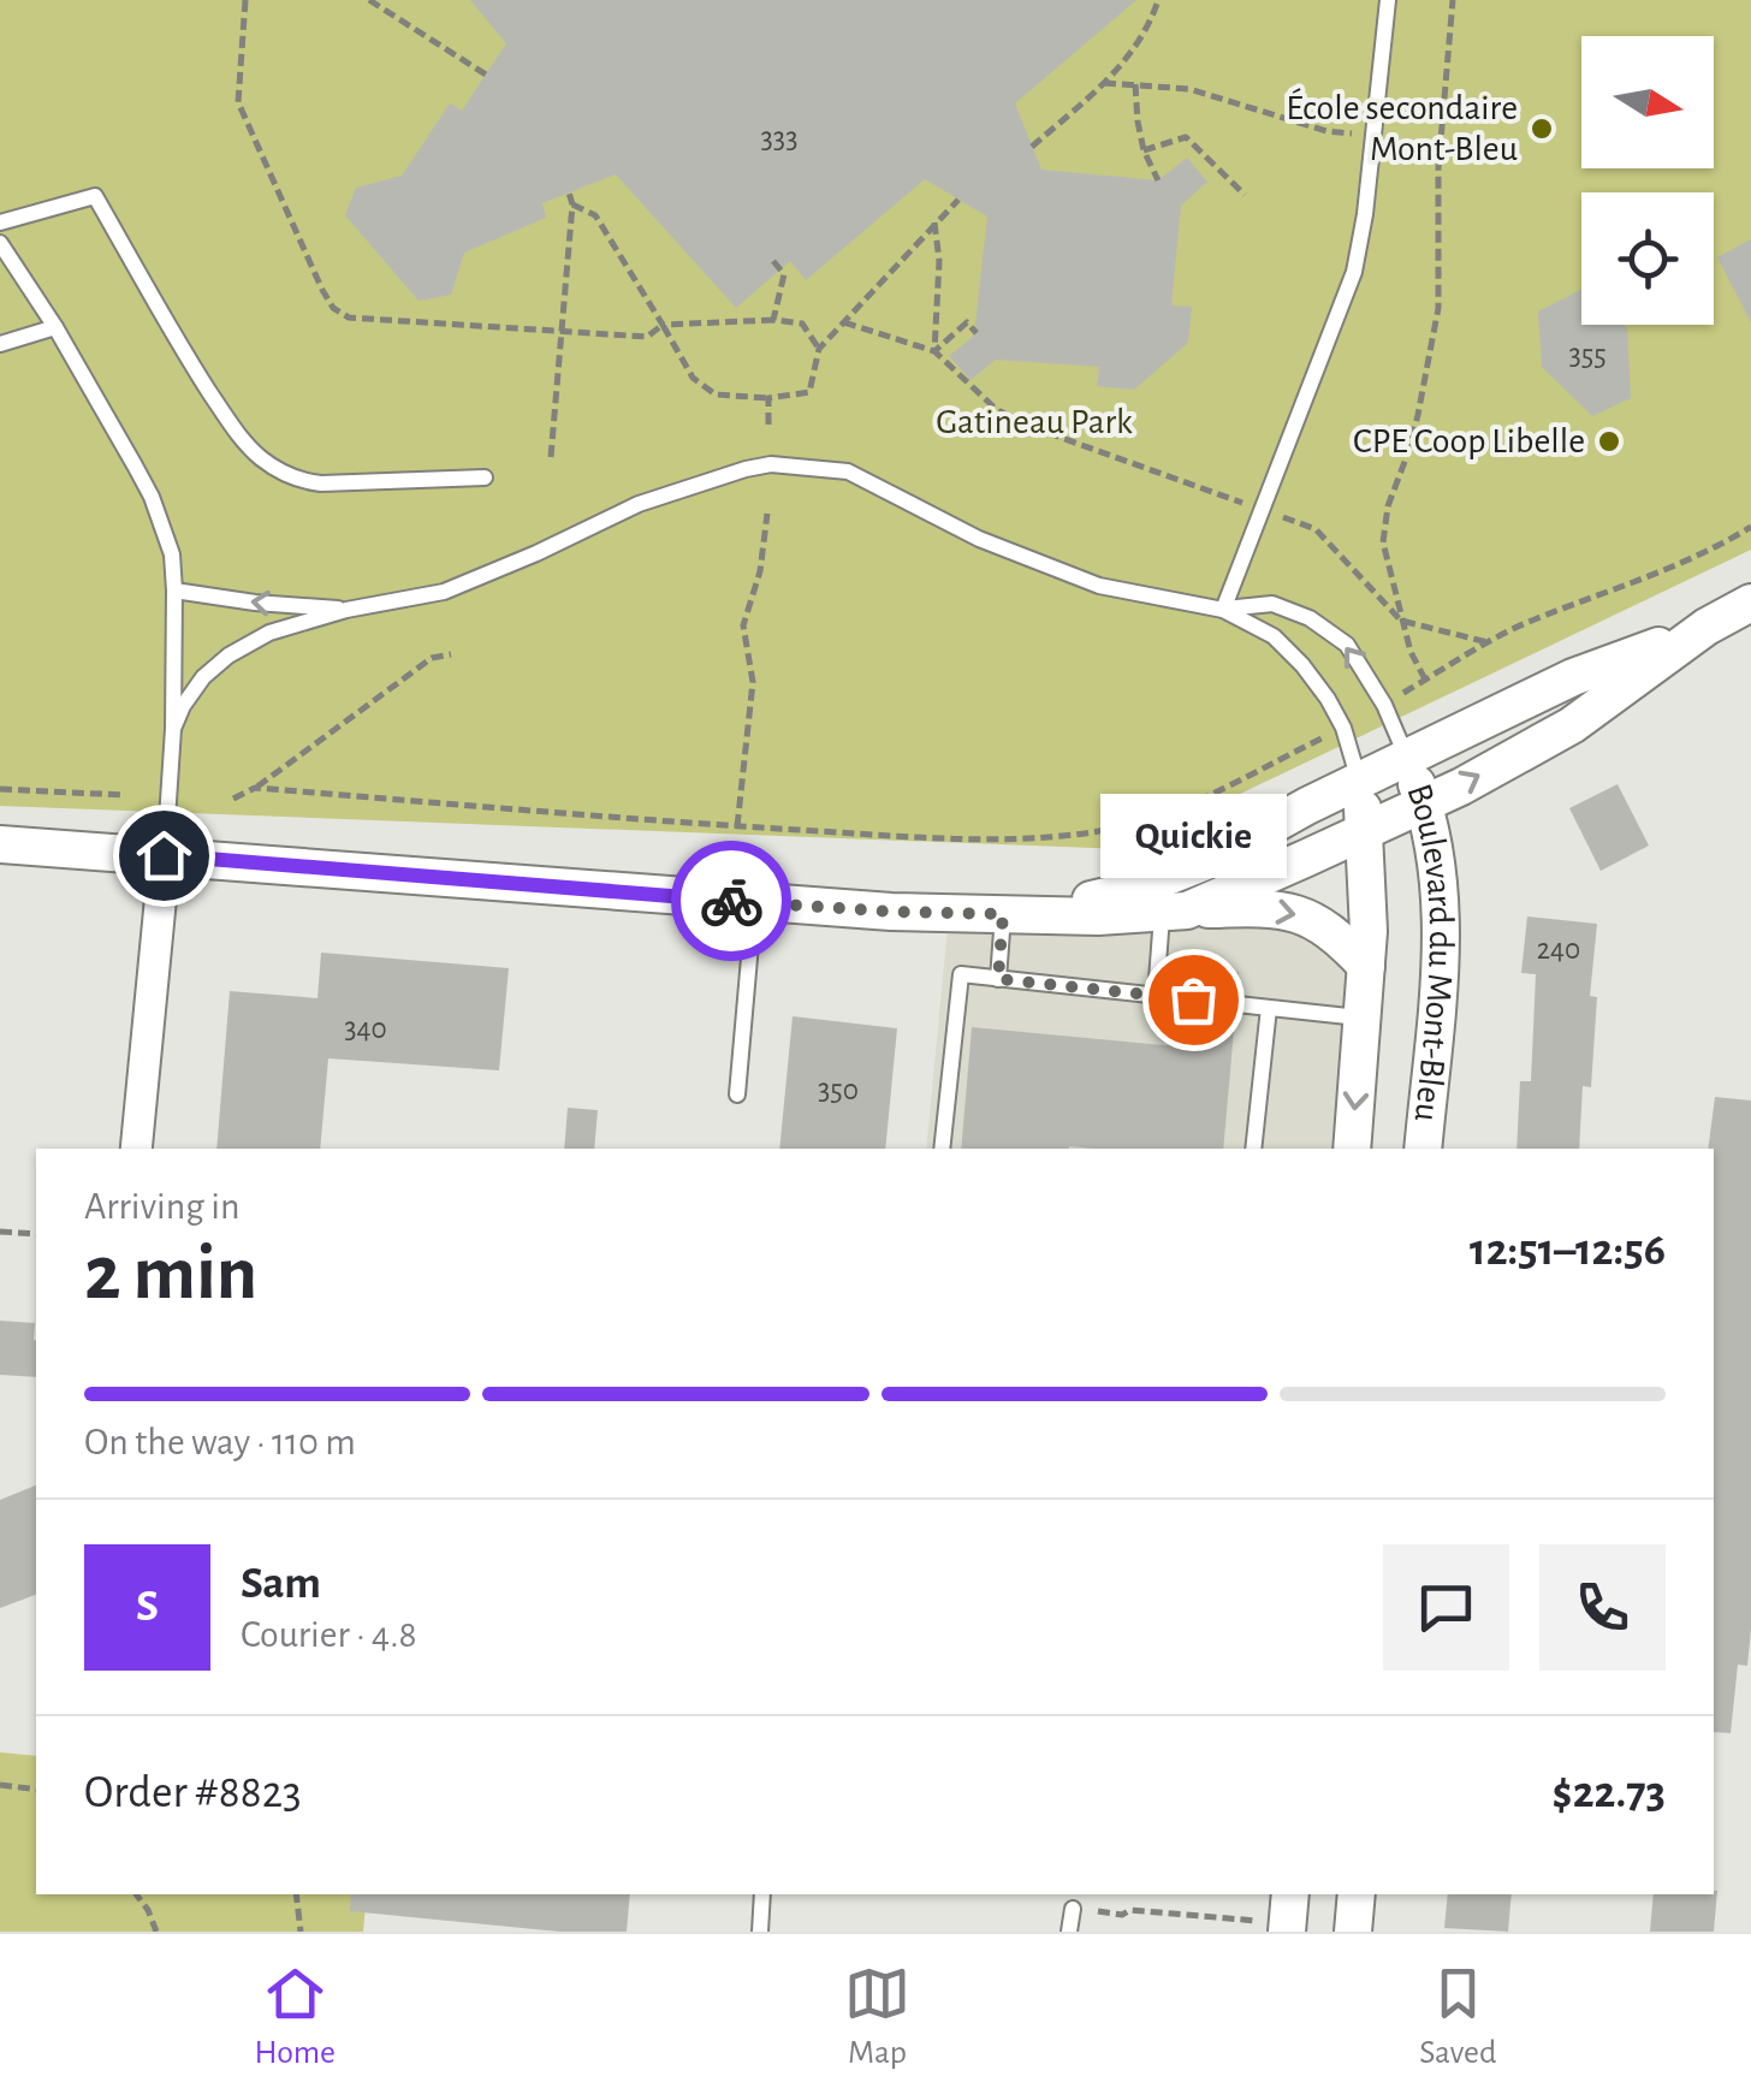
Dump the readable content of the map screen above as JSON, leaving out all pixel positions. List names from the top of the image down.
{
  "streets": {
    "street": ["Boulevard du Mont-Bleu"]
  },
  "parks": ["Gatineau Park"],
  "places": ["École secondaire Mont-Bleu", "CPE Coop Libelle", "Quickie"],
  "house_numbers": [
    "333",
    "355",
    "240",
    "340",
    "350"
  ],
  "north": "right",
  "page": {
    "bubble": "Quickie",
    "heading": ["2 min", "Arriving in", "12:51–12:56"],
    "panel": [
      "Sam",
      "Courier · 4.8",
      "Order #8823",
      "$22.73"
    ],
    "bar": "On the way · 110 m",
    "round": "S",
    "tabs": ["Home", "Map", "Saved"]
  }
}
